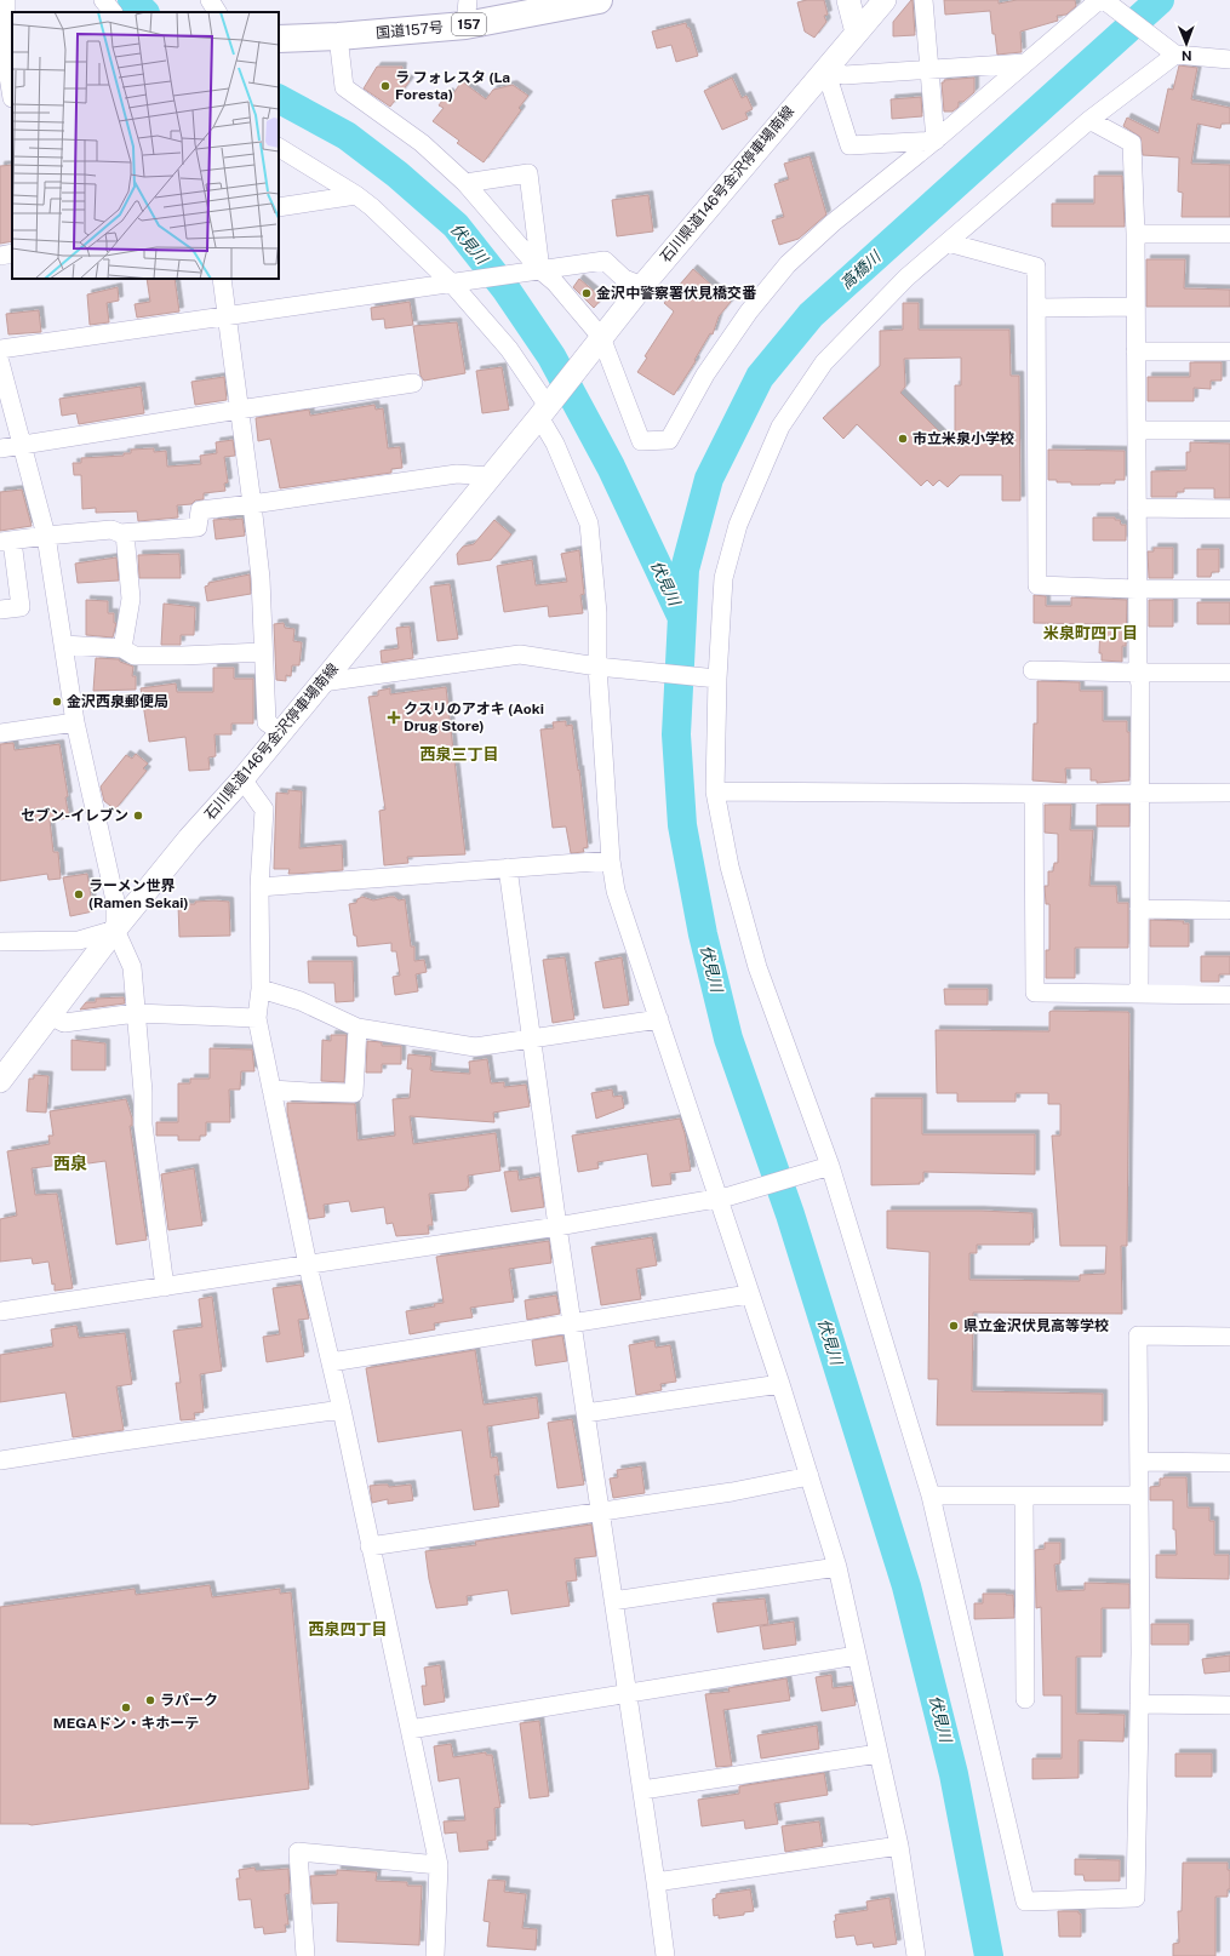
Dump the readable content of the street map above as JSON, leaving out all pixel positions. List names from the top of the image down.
{
  "streets": {
    "highway": ["157", "国道157号"],
    "main road": ["石川県道146号金沢停車場南線"]
  },
  "districts": [
    "米泉町四丁目",
    "西泉三丁目",
    "西泉",
    "西泉四丁目"
  ],
  "water": ["伏見川", "高橋川"],
  "places": {
    "other": [
      "ラ フォレスタ (La Foresta)",
      "金沢中警察署伏見橋交番",
      "市立米泉小学校",
      "金沢西泉郵便局",
      "セブン-イレブン",
      "ラーメン世界 (Ramen Sekai)",
      "県立金沢伏見高等学校",
      "ラパーク",
      "MEGAドン・キホーテ"
    ],
    "health": ["クスリのアオキ (Aoki Drug Store)"]
  },
  "north": "bottom"
}
